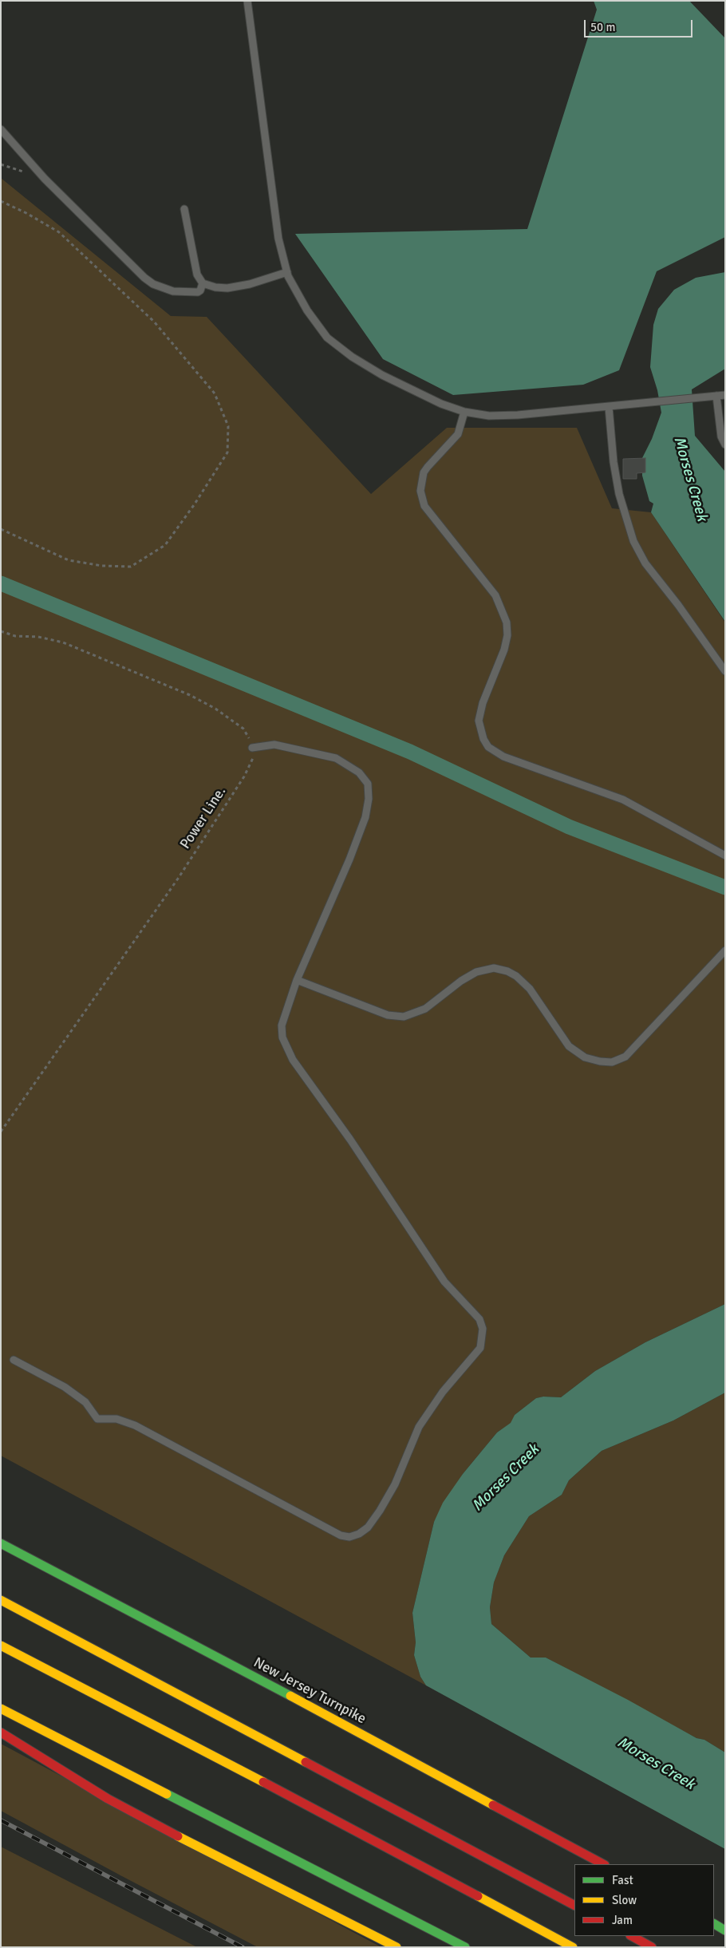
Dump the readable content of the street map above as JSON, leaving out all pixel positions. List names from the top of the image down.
{
  "streets": {
    "highway": ["New Jersey Turnpike"],
    "path": ["Power Line."]
  },
  "water": ["Morses Creek"],
  "legend": ["Fast", "Slow", "Jam"],
  "scale_bar": "50 m"
}
